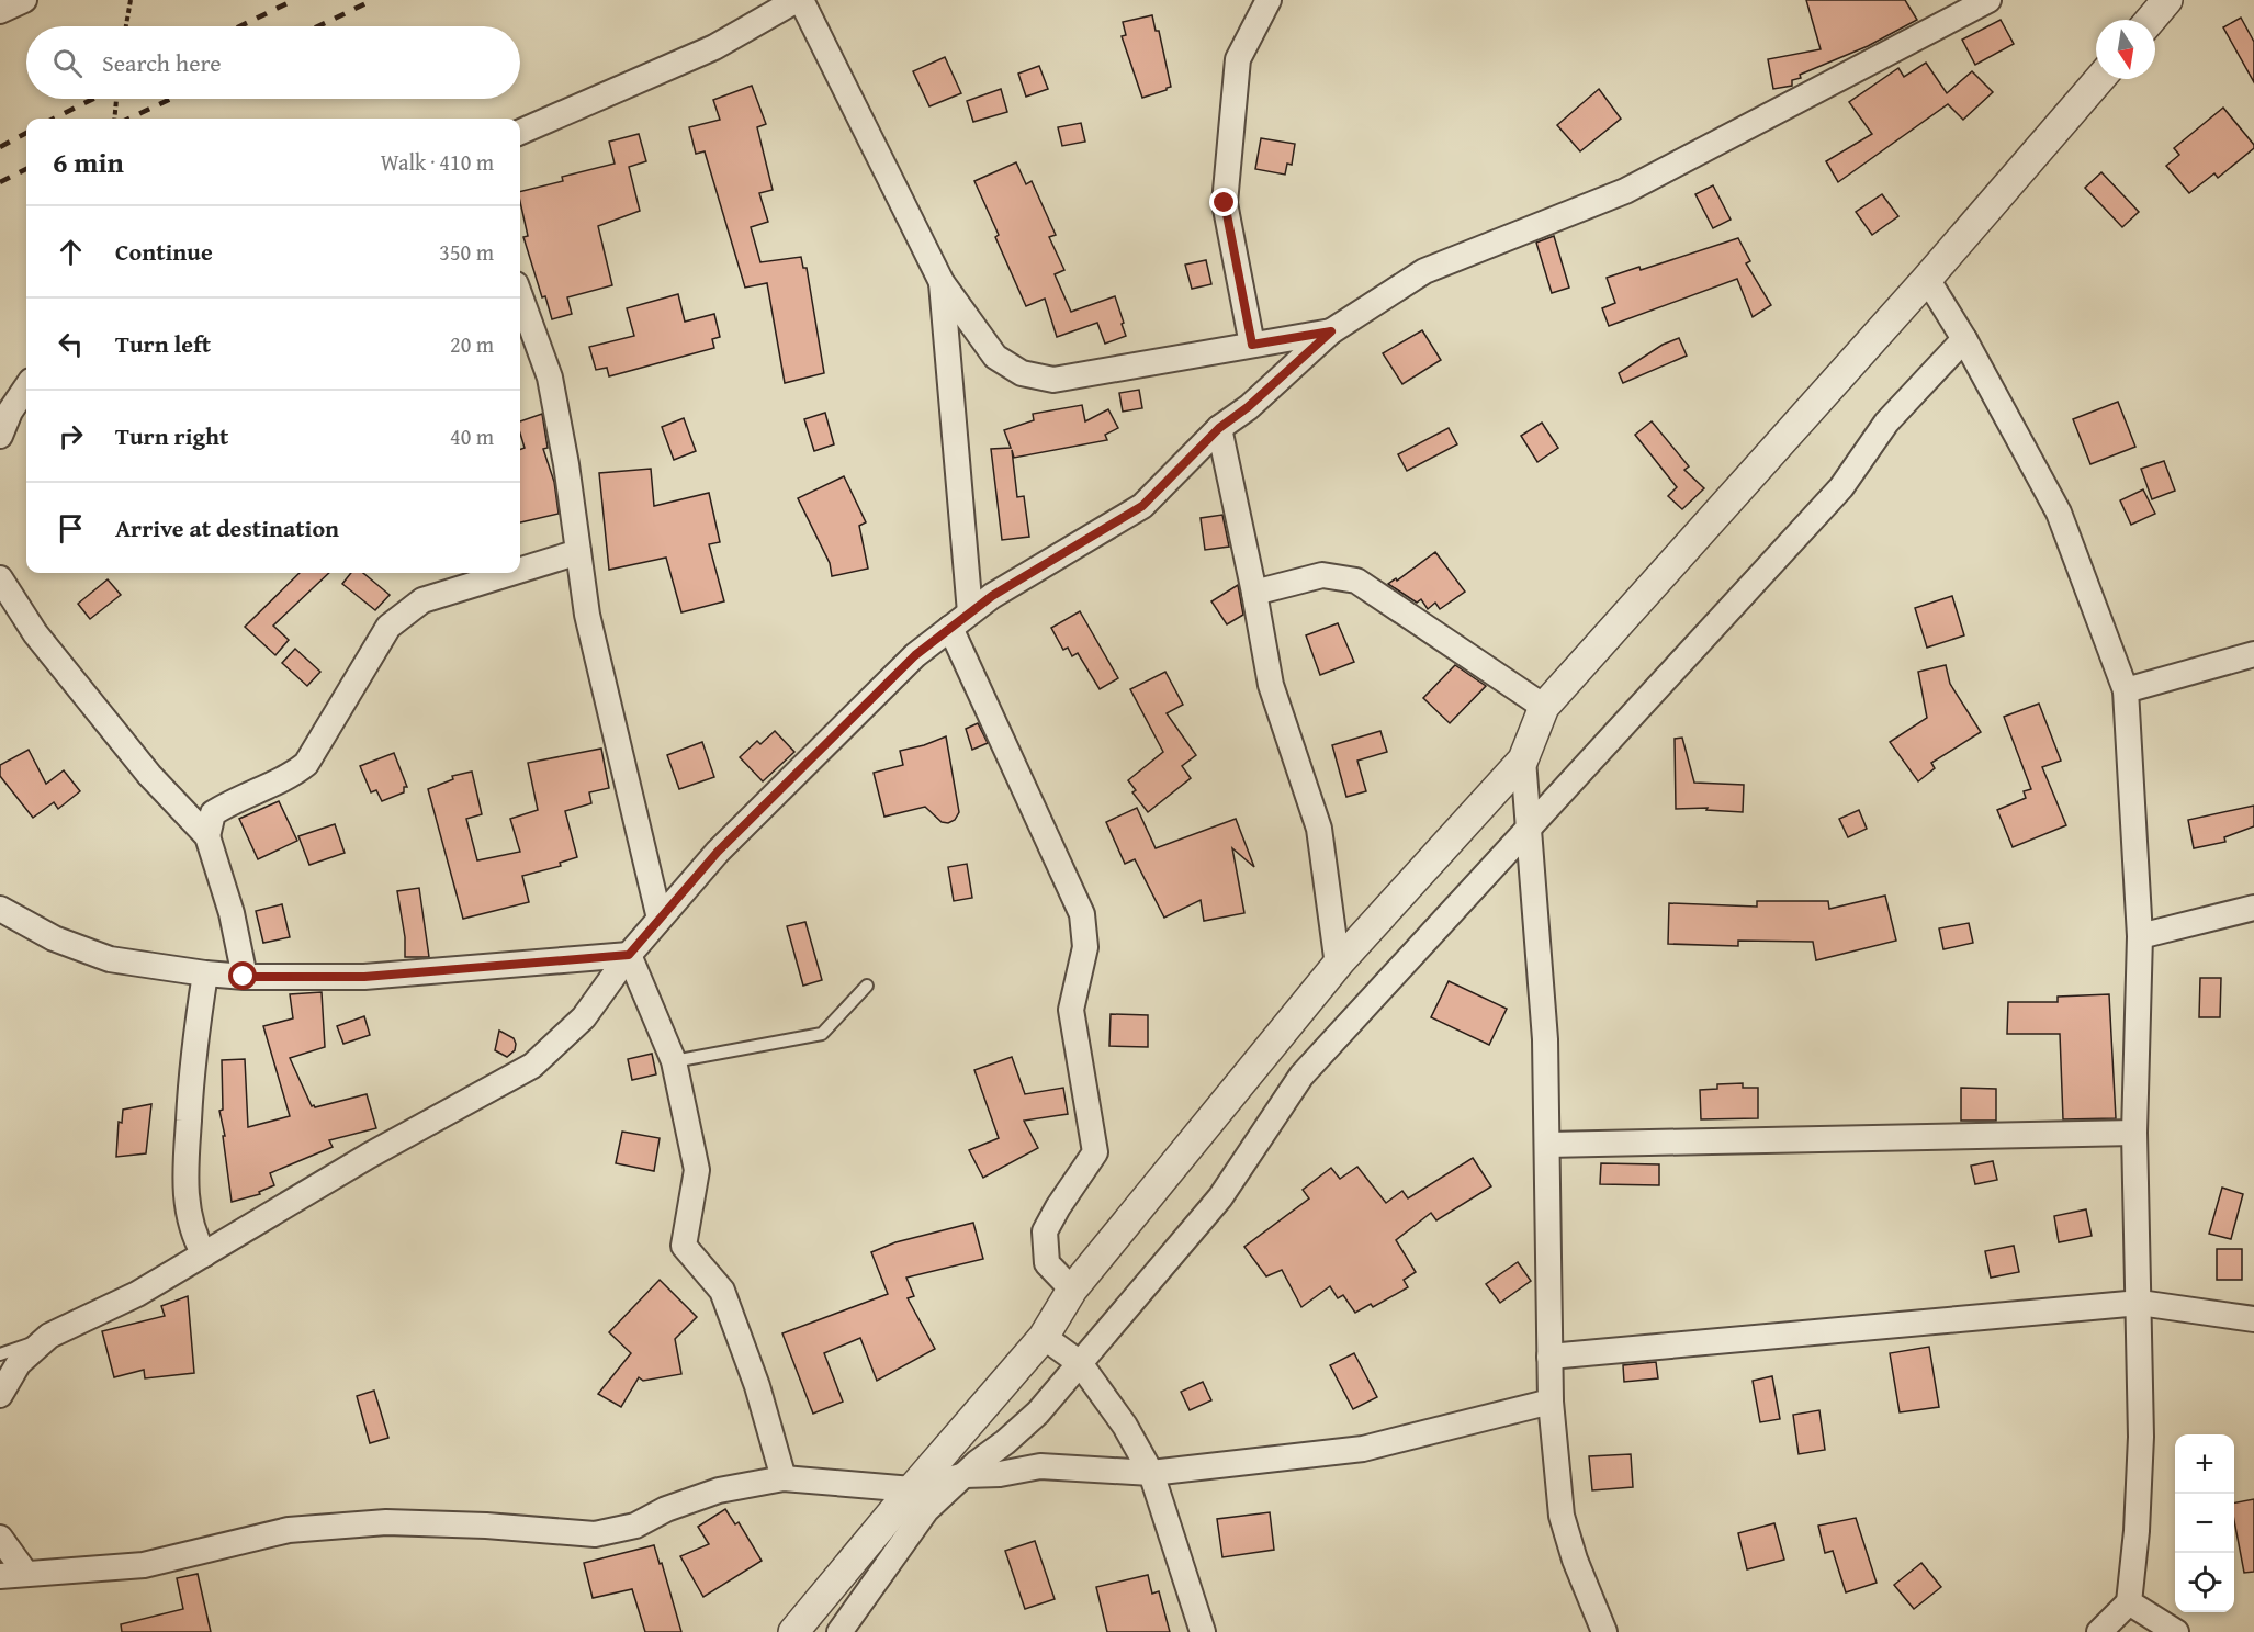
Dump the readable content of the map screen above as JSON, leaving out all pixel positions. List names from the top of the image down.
{
  "north": "bottom",
  "page": {
    "search": "Search here",
    "heading": ["6 min", "Walk · 410 m"],
    "list": [
      ["Continue", "350 m"],
      ["Turn left", "20 m"],
      ["Turn right", "40 m"],
      "Arrive at destination"
    ],
    "map_buttons": ["+", "−"]
  }
}
